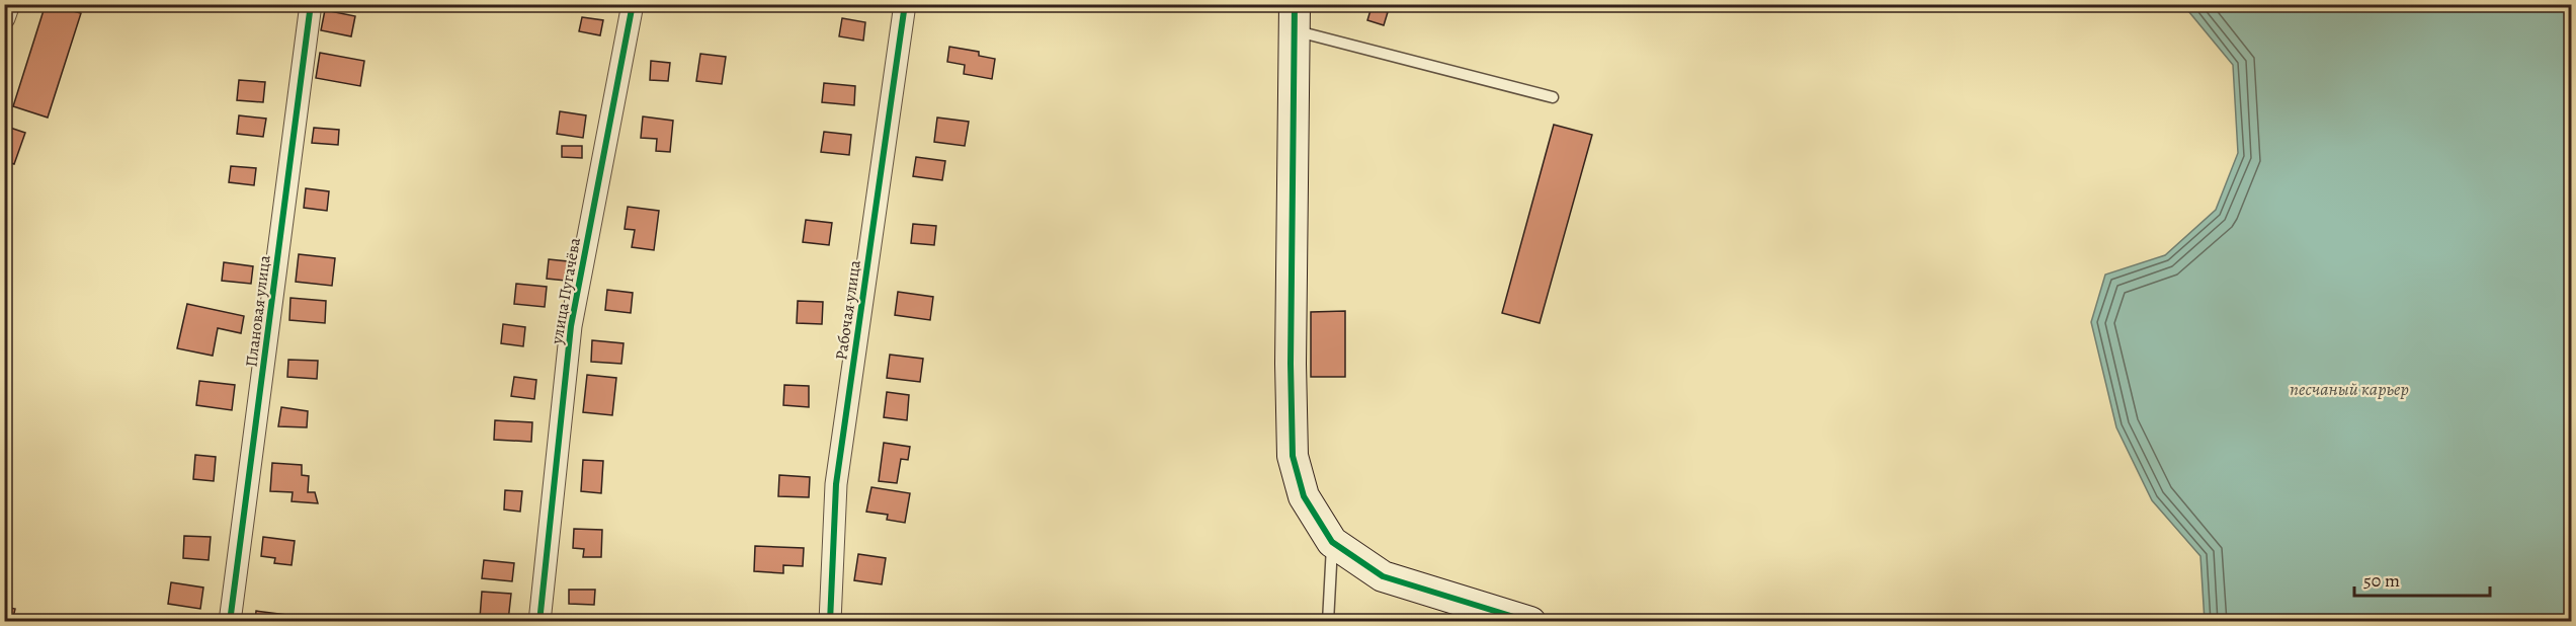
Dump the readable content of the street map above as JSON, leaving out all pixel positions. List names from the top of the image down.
{
  "streets": {
    "street": ["улица Пугачёва", "Рабочая улица", "Плановая улица"]
  },
  "water": ["песчаный карьер"],
  "scale_bar": "50 m"
}
